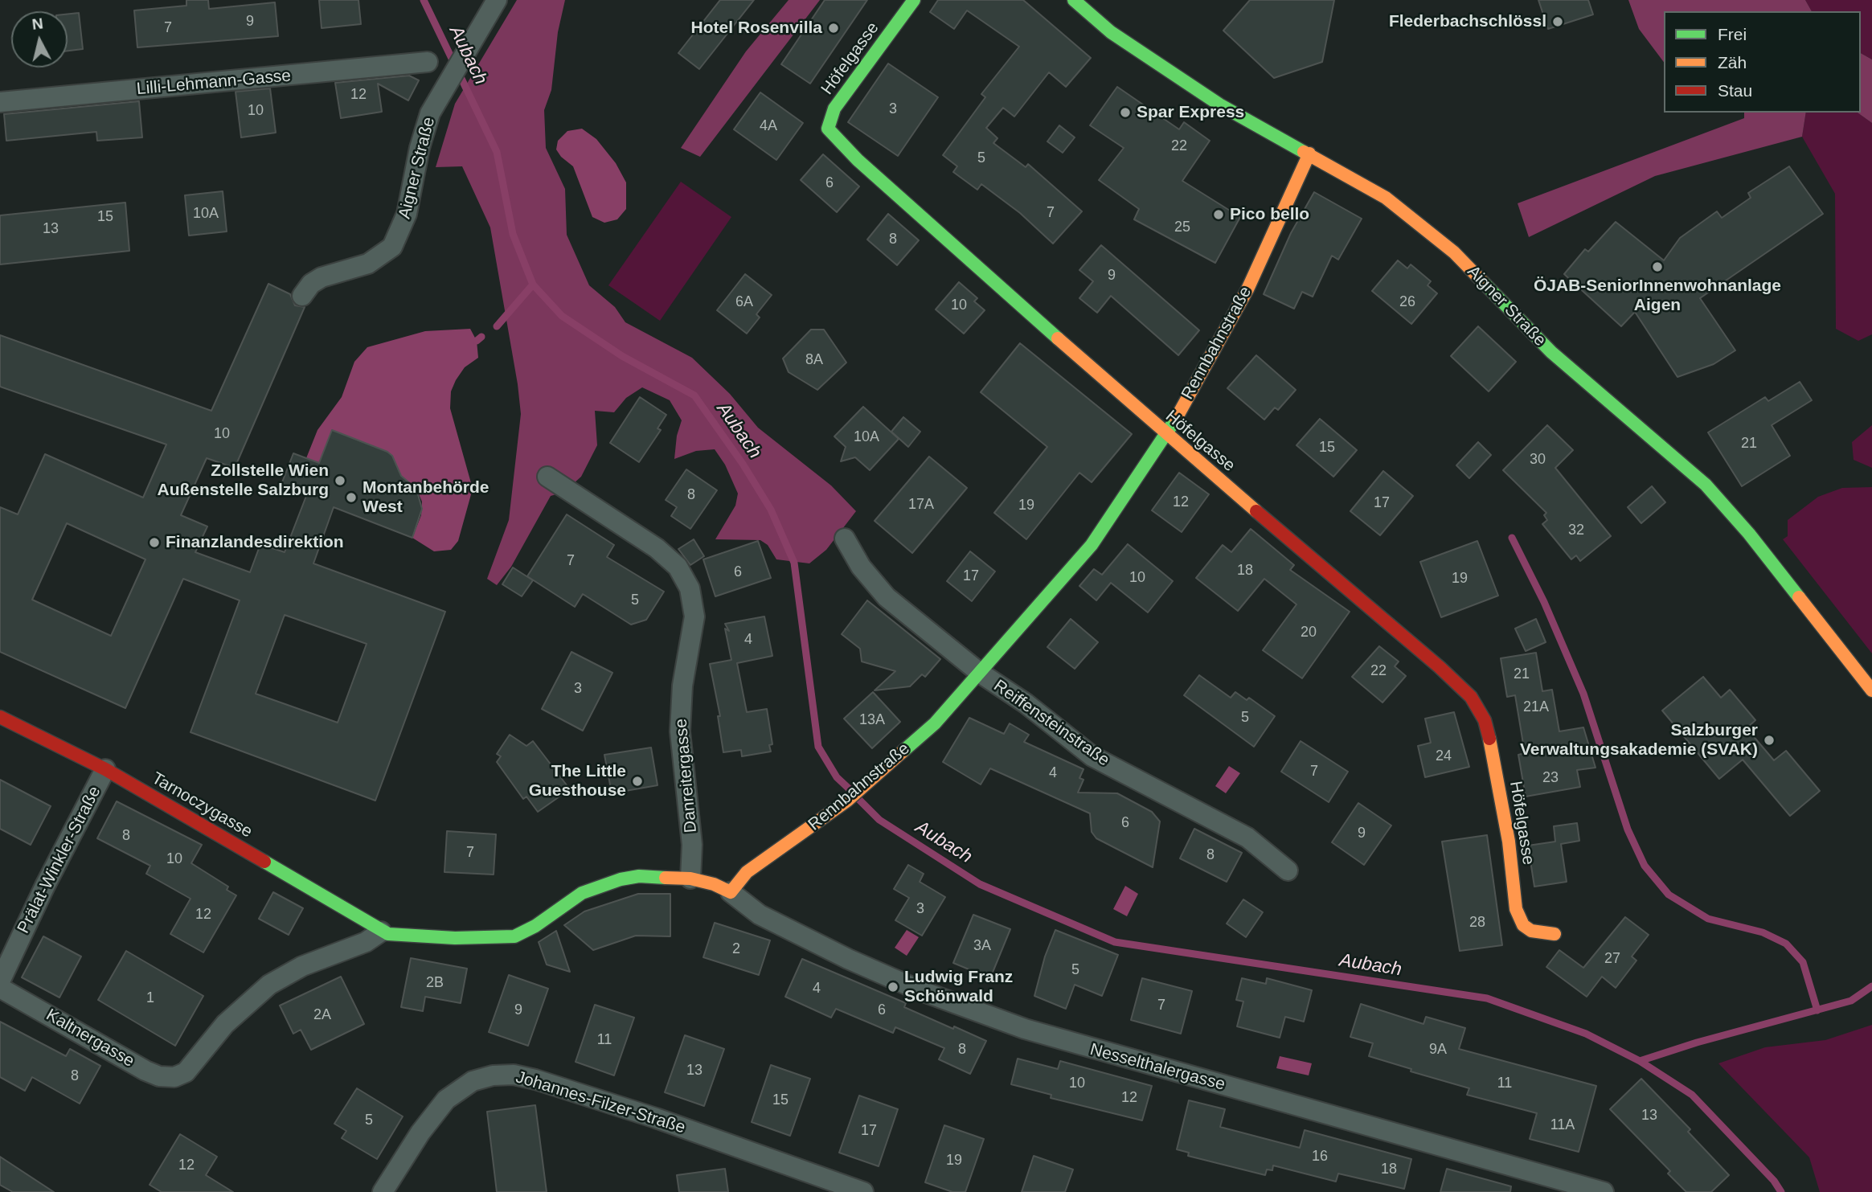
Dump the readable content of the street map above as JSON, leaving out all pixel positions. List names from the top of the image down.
{
  "streets": {
    "street": [
      "Höfelgasse",
      "Lilli-Lehmann-Gasse",
      "Aigner Straße",
      "Rennbahnstraße",
      "Reiffensteinstraße",
      "Danreitergasse",
      "Tarnoczygasse",
      "Prälat-Winkler-Straße",
      "Kaltnergasse",
      "Nesselthalergasse",
      "Johannes-Filzer-Straße"
    ]
  },
  "crossings": [
    ["Höfelgasse", "Rennbahnstraße"],
    ["Aigner Straße", "Rennbahnstraße"],
    ["Rennbahnstraße", "Reiffensteinstraße"],
    ["Rennbahnstraße", "Nesselthalergasse"],
    ["Tarnoczygasse", "Prälat-Winkler-Straße"],
    ["Tarnoczygasse", "Kaltnergasse"]
  ],
  "water": ["Aubach"],
  "places": [
    "Flederbachschlössl",
    "Hotel Rosenvilla",
    "Spar Express",
    "Pico bello",
    "ÖJAB-SeniorInnenwohnanlage Aigen",
    "Zollstelle Wien Außenstelle Salzburg",
    "Montanbehörde West",
    "Finanzlandesdirektion",
    "Salzburger Verwaltungsakademie (SVAK)",
    "The Little Guesthouse",
    "Ludwig Franz Schönwald"
  ],
  "house_numbers": [
    "9",
    "7",
    "12",
    "3",
    "10",
    "4A",
    "22",
    "5",
    "6",
    "7",
    "10A",
    "15",
    "25",
    "13",
    "8",
    "9",
    "6A",
    "26",
    "10",
    "8A",
    "10",
    "10A",
    "21",
    "15",
    "30",
    "8",
    "12",
    "17",
    "17A",
    "19",
    "32",
    "7",
    "18",
    "6",
    "17",
    "10",
    "19",
    "5",
    "20",
    "4",
    "22",
    "21",
    "3",
    "21A",
    "5",
    "13A",
    "24",
    "7",
    "4",
    "23",
    "6",
    "9",
    "8",
    "7",
    "8",
    "10",
    "3",
    "12",
    "28",
    "3A",
    "2",
    "27",
    "5",
    "2B",
    "4",
    "1",
    "7",
    "9",
    "6",
    "2A",
    "11",
    "8",
    "9A",
    "13",
    "8",
    "10",
    "11",
    "12",
    "15",
    "13",
    "5",
    "11A",
    "17",
    "16",
    "19",
    "12",
    "18"
  ],
  "legend": ["Frei", "Zäh", "Stau"],
  "north": "top"
}
